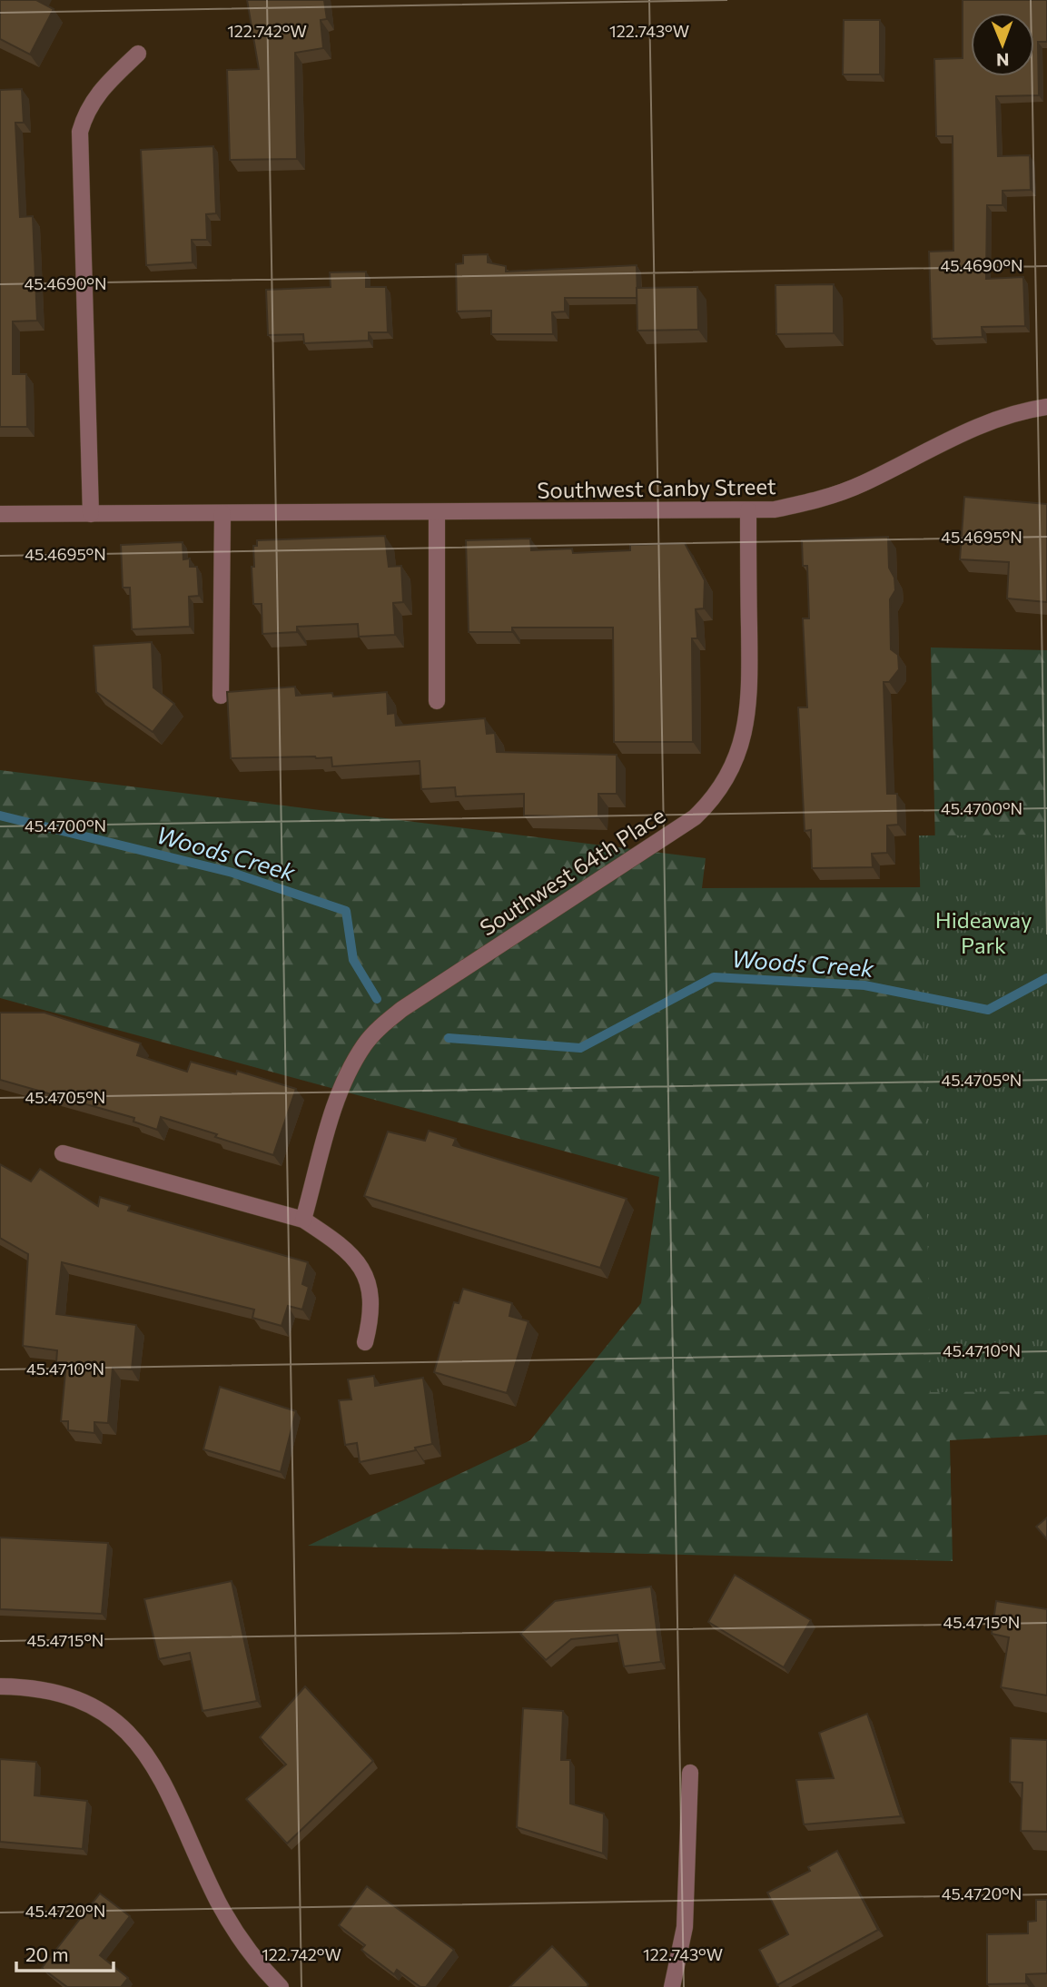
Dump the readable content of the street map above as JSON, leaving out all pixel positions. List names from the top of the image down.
{
  "streets": {
    "street": ["Southwest Canby Street", "Southwest 64th Place"]
  },
  "crossings": [
    ["Southwest Canby Street", "Southwest 64th Place"]
  ],
  "water": ["Woods Creek"],
  "parks": ["Hideaway Park"],
  "scale_bar": "20 m",
  "north": "bottom",
  "coordinates": [
    "122.742°W",
    "122.743°W",
    "45.4690°N",
    "45.4695°N",
    "45.4700°N",
    "45.4705°N",
    "45.4710°N",
    "45.4715°N",
    "45.4720°N"
  ]
}
